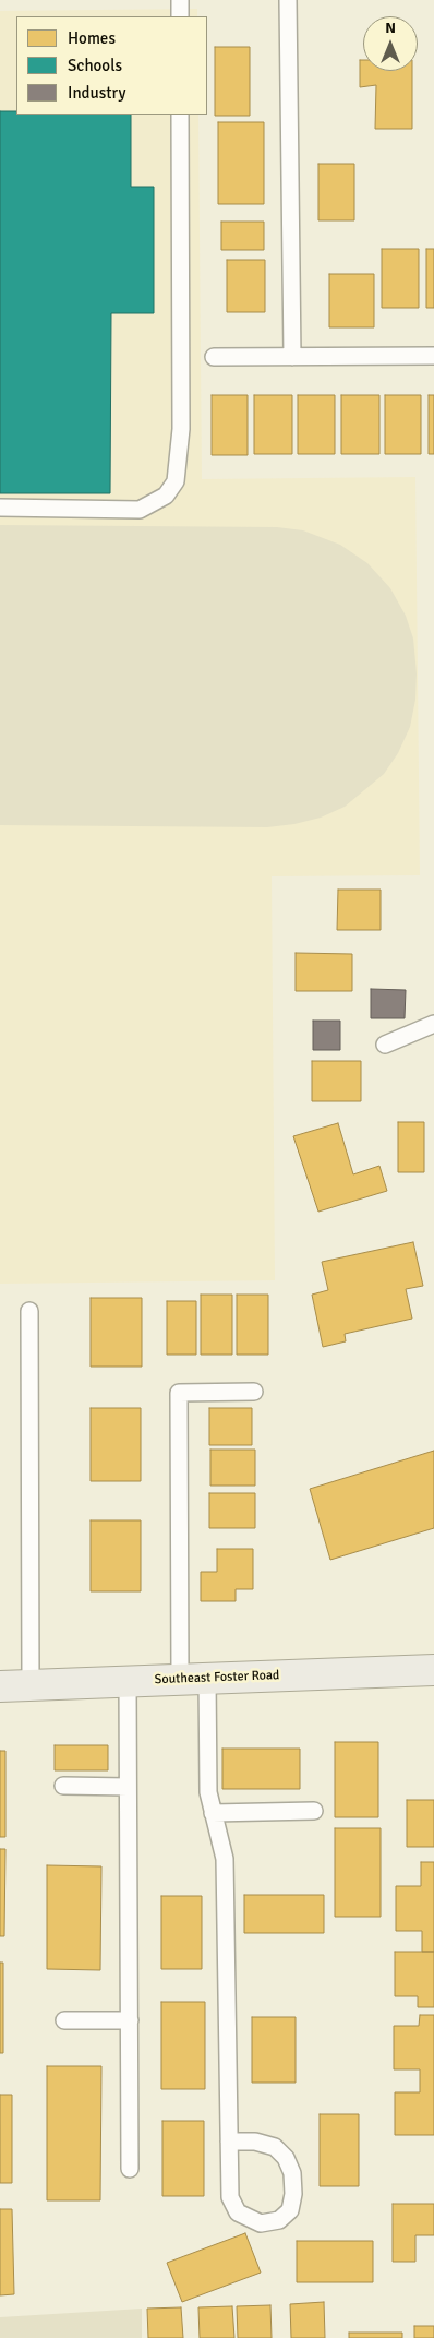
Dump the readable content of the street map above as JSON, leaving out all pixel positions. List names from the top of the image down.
{
  "streets": {
    "main road": ["Southeast Foster Road"]
  },
  "legend": ["Homes", "Schools", "Industry"],
  "north": "top"
}
